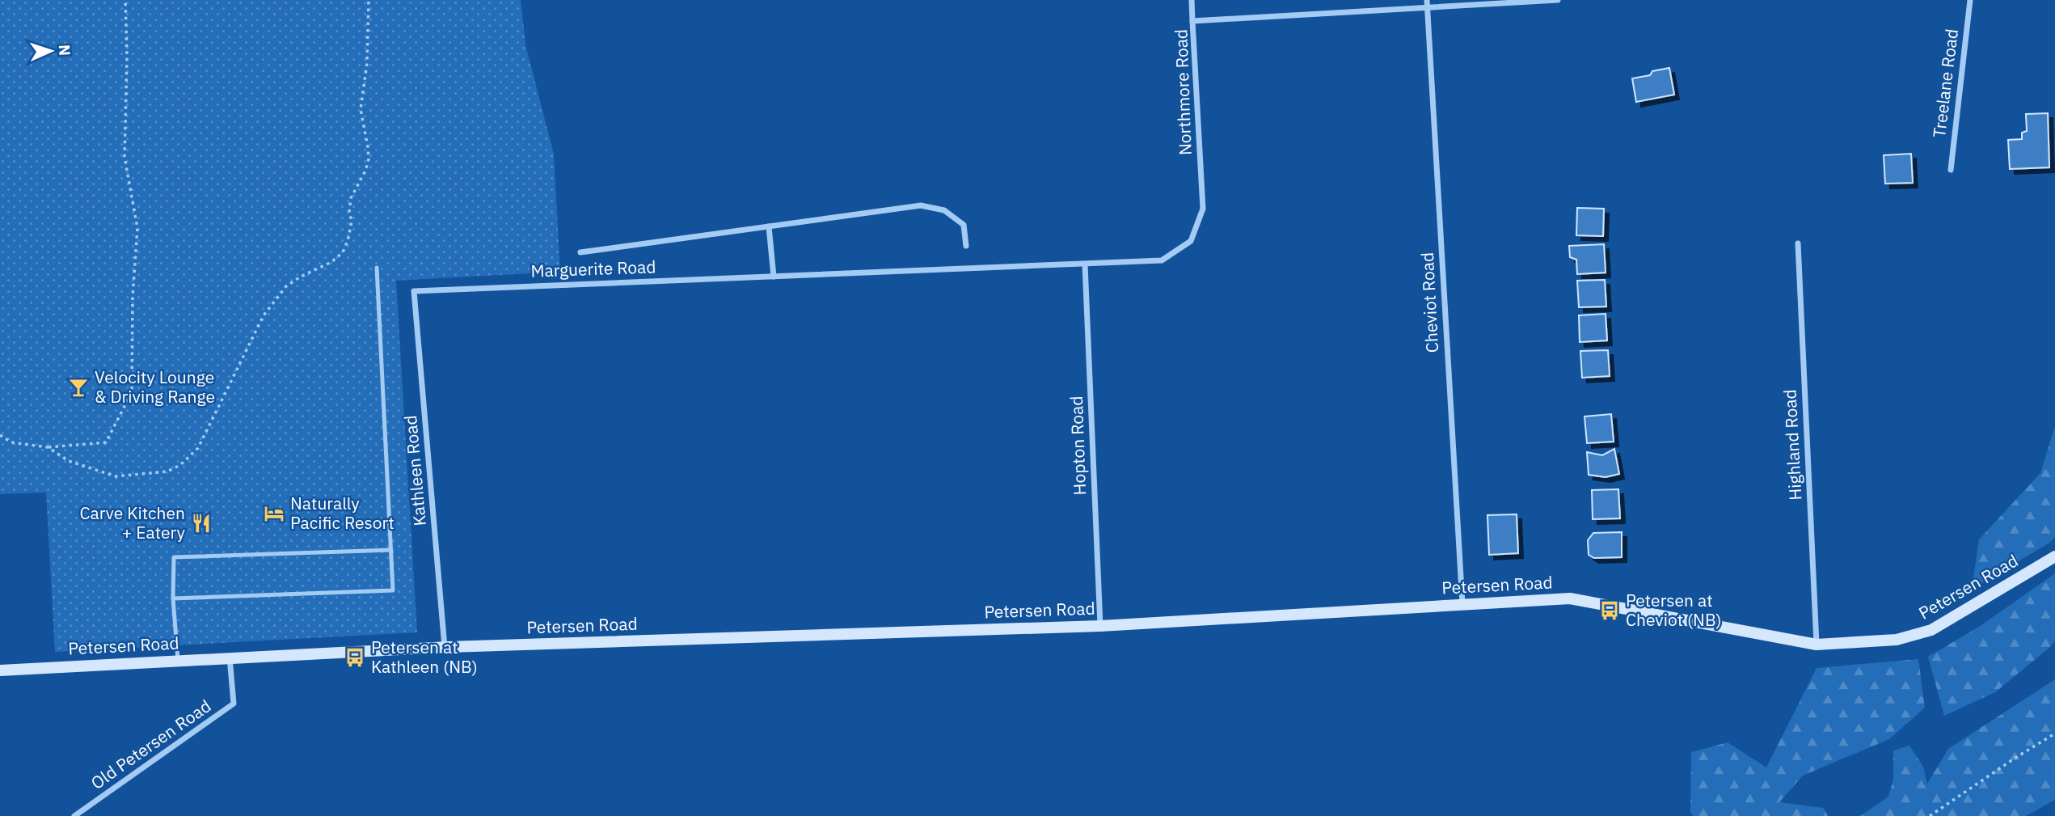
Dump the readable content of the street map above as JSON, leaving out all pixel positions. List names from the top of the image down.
{
  "streets": {
    "street": [
      "Treelane Road",
      "Northmore Road",
      "Marguerite Road",
      "Cheviot Road",
      "Highland Road",
      "Hopton Road",
      "Kathleen Road",
      "Petersen Road",
      "Old Petersen Road"
    ]
  },
  "crossings": [
    ["Northmore Road", "Marguerite Road"],
    ["Northmore Road", "Cheviot Road"],
    ["Northmore Road", "Hopton Road"],
    ["Marguerite Road", "Hopton Road"],
    ["Marguerite Road", "Kathleen Road"],
    ["Cheviot Road", "Petersen Road"],
    ["Highland Road", "Petersen Road"],
    ["Hopton Road", "Petersen Road"],
    ["Kathleen Road", "Petersen Road"],
    ["Petersen Road", "Old Petersen Road"]
  ],
  "places": {
    "bar": ["Velocity Lounge & Driving Range"],
    "hotel": ["Naturally Pacific Resort"],
    "restaurant": ["Carve Kitchen + Eatery"],
    "bus stop": ["Petersen at Cheviot (NB)", "Petersen at Kathleen (NB)"]
  },
  "north": "right"
}
